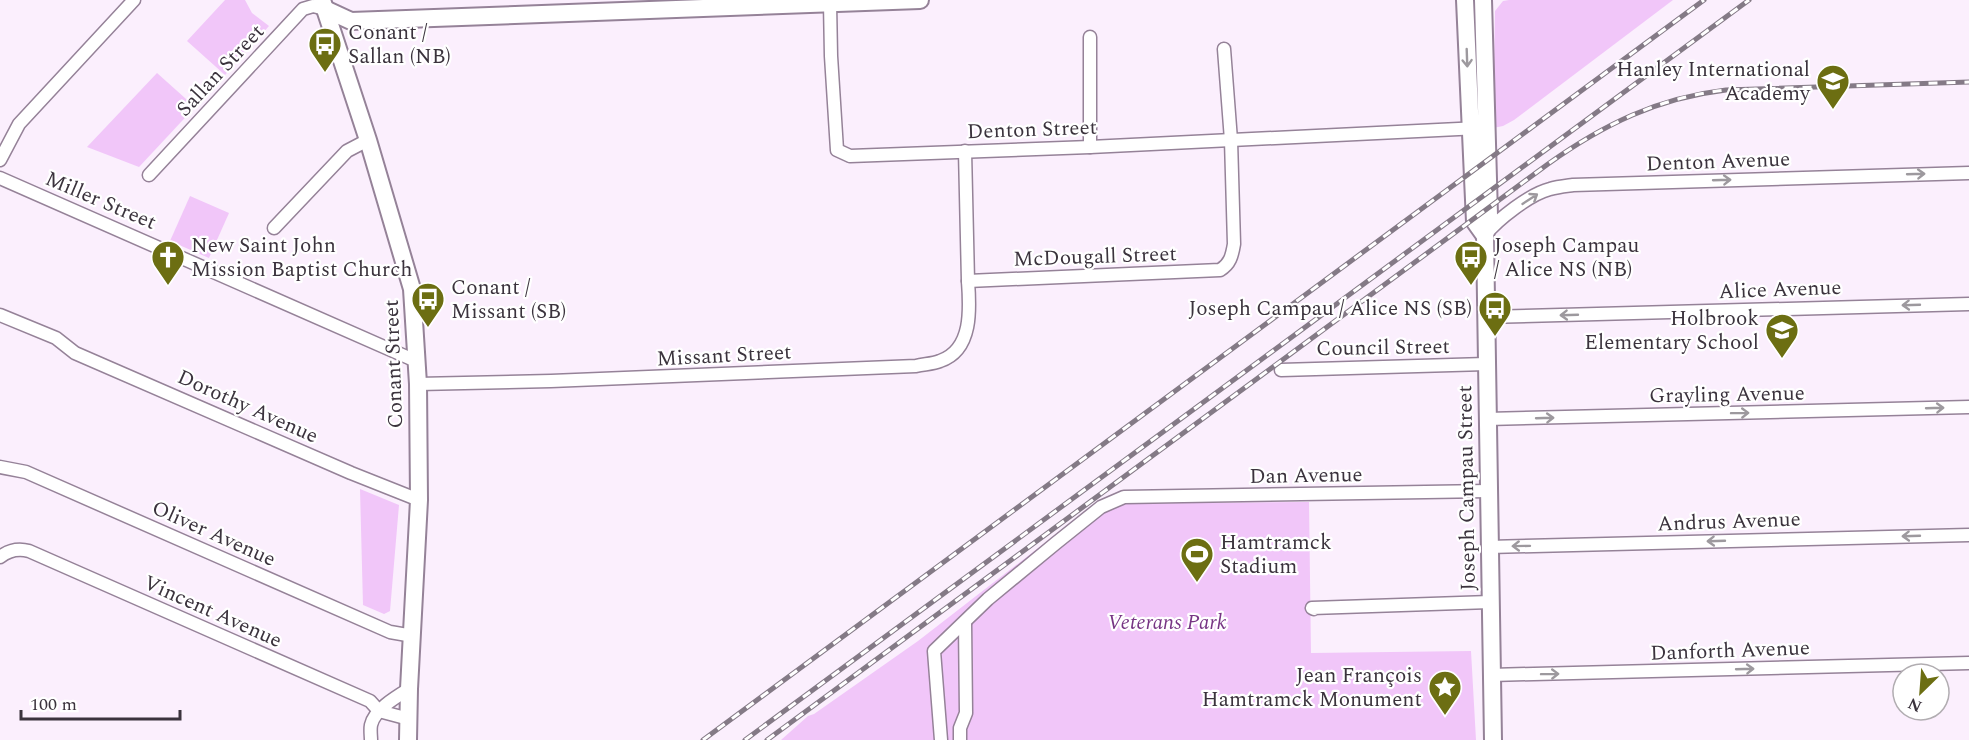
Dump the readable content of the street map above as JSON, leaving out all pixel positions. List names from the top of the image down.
{
  "streets": {
    "street": [
      "Sallan Street",
      "Denton Street",
      "Denton Avenue",
      "Miller Street",
      "McDougall Street",
      "Alice Avenue",
      "Council Street",
      "Missant Street",
      "Conant Street",
      "Grayling Avenue",
      "Dorothy Avenue",
      "Dan Avenue",
      "Joseph Campau Street",
      "Andrus Avenue",
      "Oliver Avenue",
      "Vincent Avenue",
      "Danforth Avenue"
    ]
  },
  "crossings": [
    ["Sallan Street", "Conant Street"],
    ["Denton Street", "McDougall Street"],
    ["Denton Avenue", "Joseph Campau Street"],
    ["Miller Street", "Conant Street"],
    ["McDougall Street", "Missant Street"],
    ["Alice Avenue", "Joseph Campau Street"],
    ["Council Street", "Joseph Campau Street"],
    ["Missant Street", "Conant Street"],
    ["Conant Street", "Dorothy Avenue"],
    ["Conant Street", "Oliver Avenue"],
    ["Conant Street", "Vincent Avenue"],
    ["Grayling Avenue", "Joseph Campau Street"],
    ["Dan Avenue", "Joseph Campau Street"],
    ["Joseph Campau Street", "Andrus Avenue"],
    ["Joseph Campau Street", "Danforth Avenue"]
  ],
  "one_way": [
    "Denton Avenue",
    "Alice Avenue",
    "Grayling Avenue",
    "Andrus Avenue",
    "Danforth Avenue"
  ],
  "parks": ["Veterans Park"],
  "places": {
    "bus stop": [
      "Conant / Sallan (NB)",
      "Joseph Campau / Alice NS (NB)",
      "Conant / Missant (SB)",
      "Joseph Campau / Alice NS (SB)"
    ],
    "school or university": ["Hanley International Academy", "Holbrook Elementary School"],
    "church": ["New Saint John Mission Baptist Church"],
    "sports": ["Hamtramck Stadium"],
    "place": ["Jean François Hamtramck Monument"]
  },
  "scale_bar": "100 m",
  "north": "bottom left"
}
